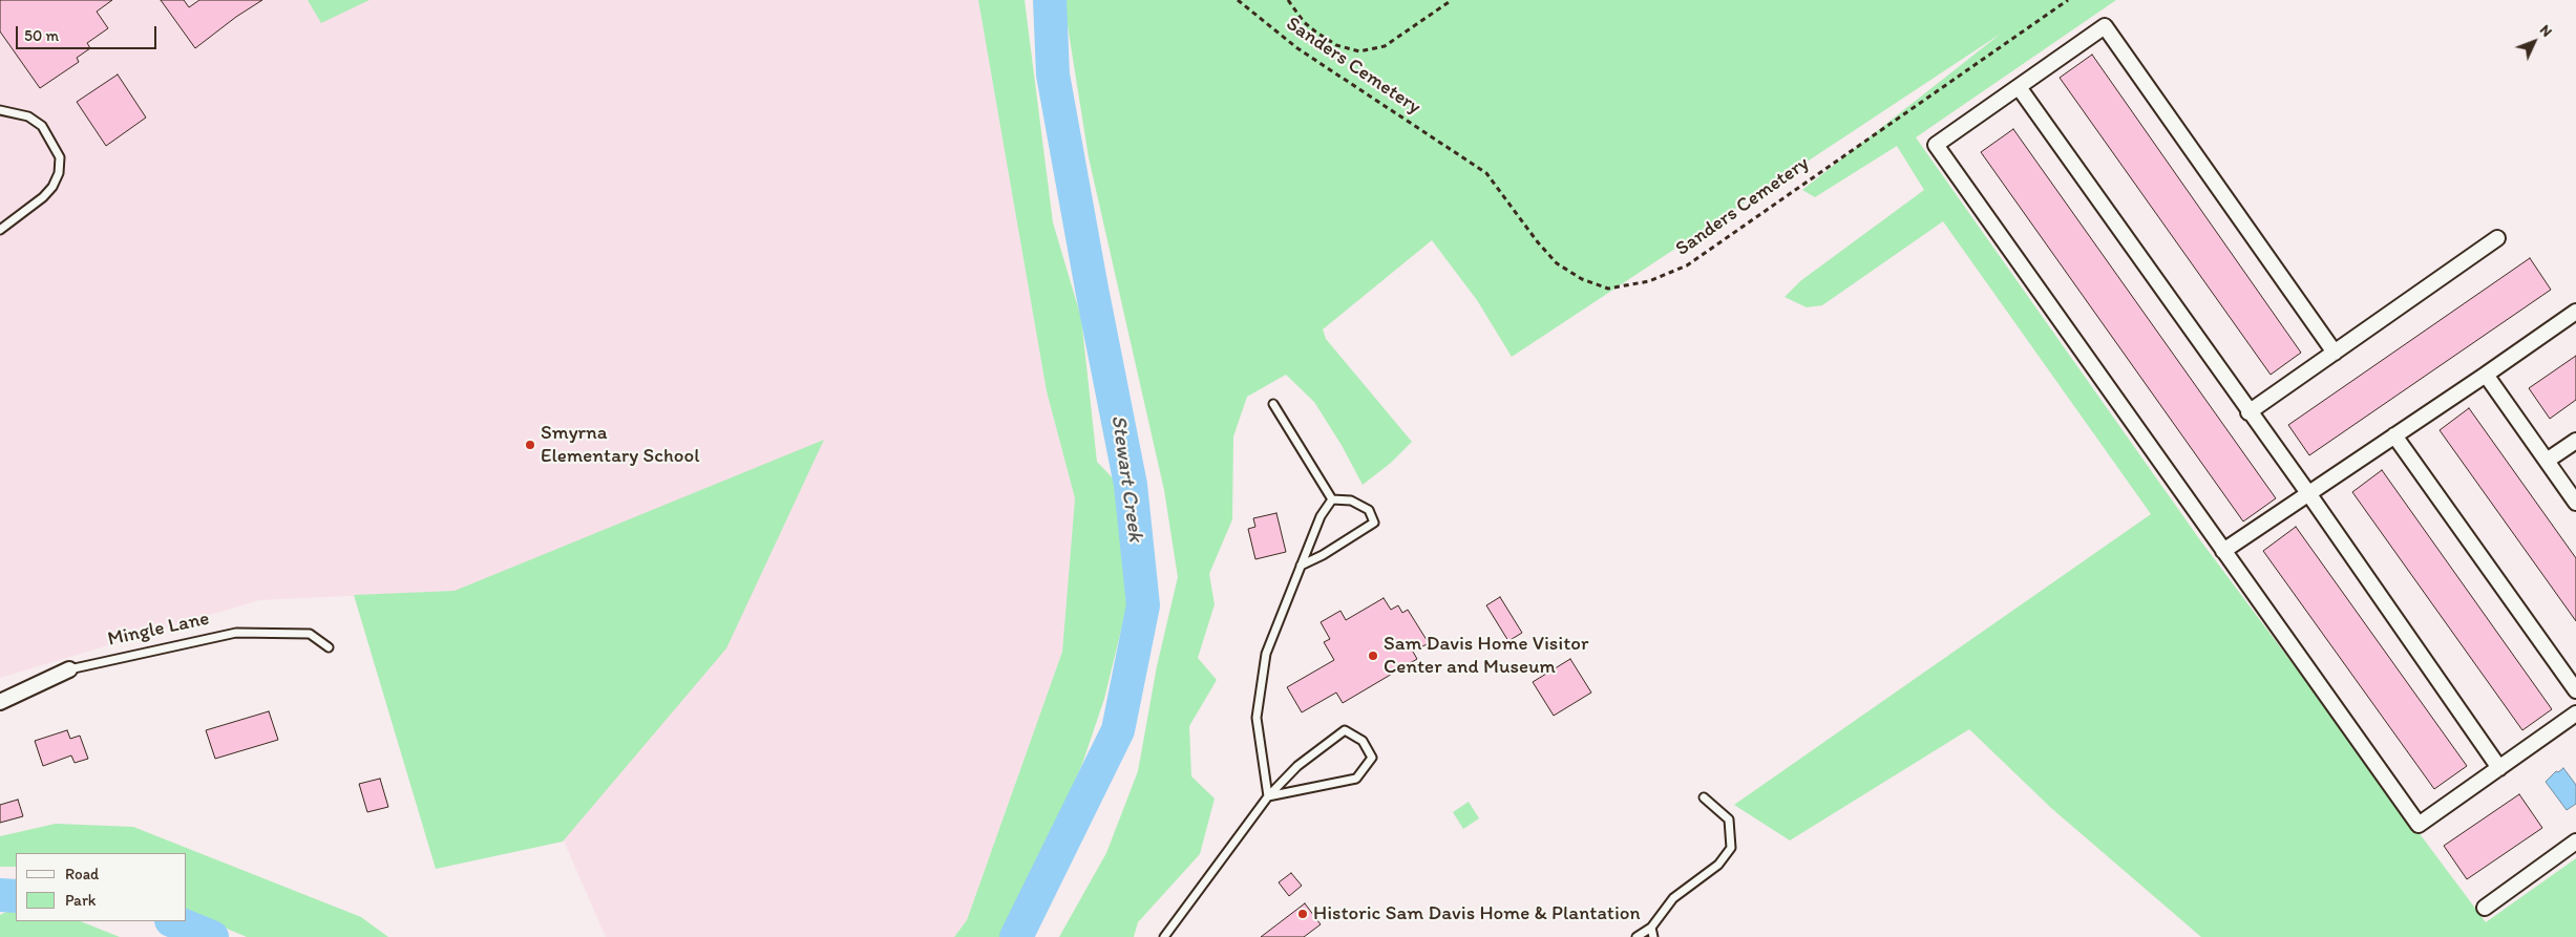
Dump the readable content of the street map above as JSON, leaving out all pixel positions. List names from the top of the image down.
{
  "streets": {
    "street": ["Mingle Lane"],
    "path": ["Sanders Cemetery"]
  },
  "water": ["Stewart Creek"],
  "places": ["Smyrna Elementary School", "Sam Davis Home Visitor Center and Museum", "Historic Sam Davis Home & Plantation"],
  "legend": ["Road", "Park"],
  "scale_bar": "50 m",
  "north": "top right"
}
